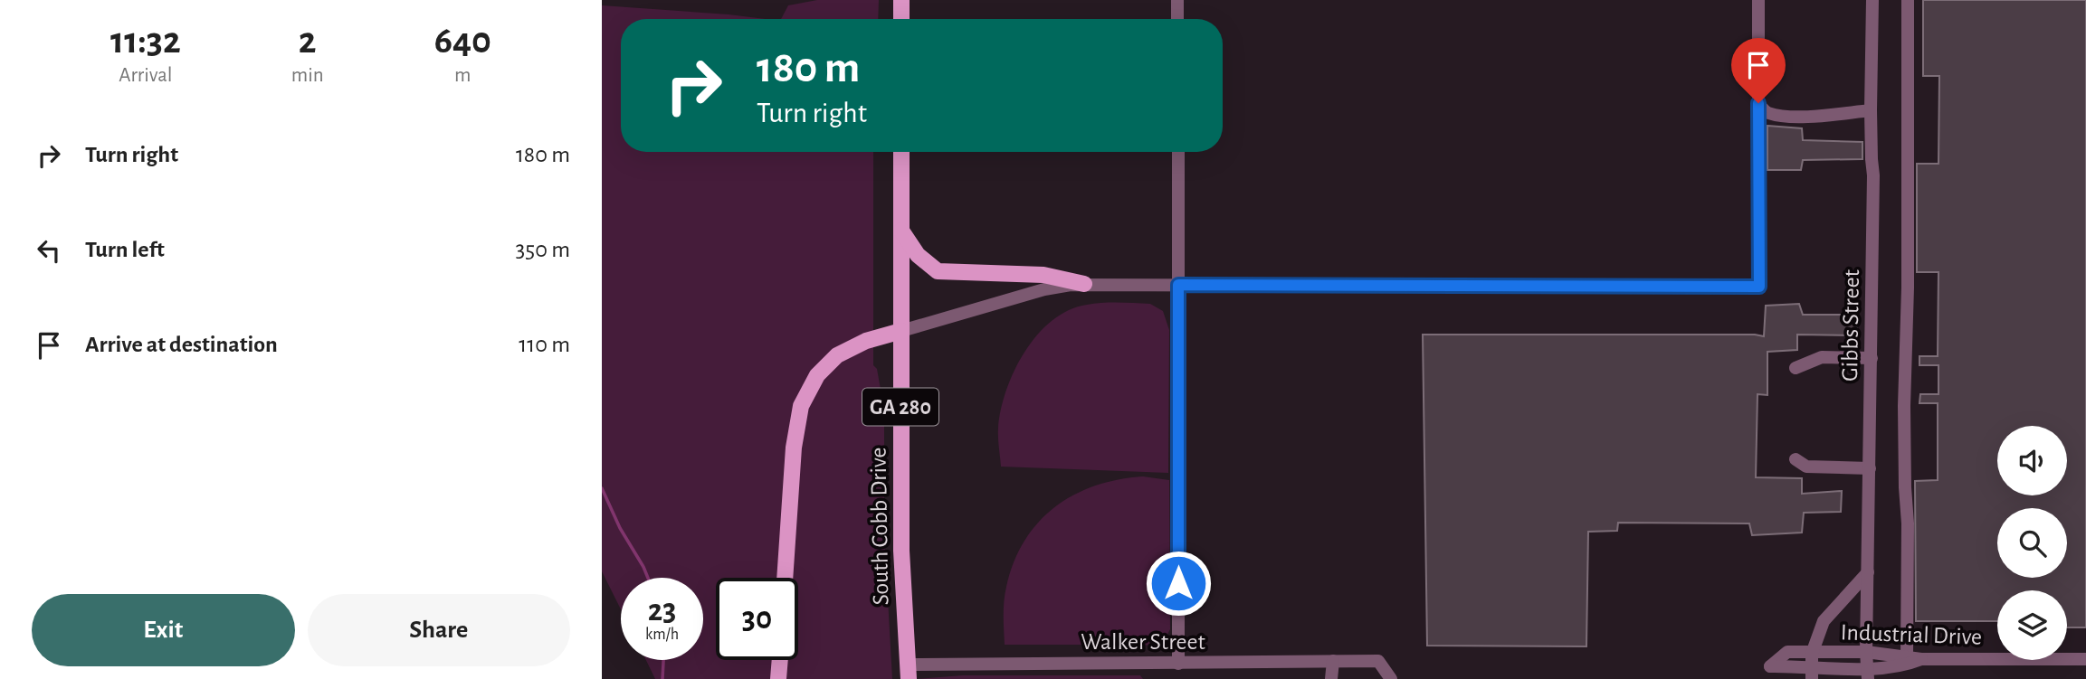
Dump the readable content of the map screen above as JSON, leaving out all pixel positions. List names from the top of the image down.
{
  "streets": {
    "main road": ["GA 280", "South Cobb Drive"],
    "street": ["Gibbs Street", "Industrial Drive", "Walker Street"]
  },
  "crossings": [
    ["Gibbs Street", "Industrial Drive"],
    ["South Cobb Drive", "Walker Street"]
  ],
  "page": {
    "eta": [
      "11:32",
      "Arrival",
      "2",
      "min",
      "640",
      "m"
    ],
    "turn": ["180 m", "Turn right"],
    "list": [
      {
        "name": "Turn right",
        "value": "180 m"
      },
      {
        "name": "Turn left",
        "value": "350 m"
      },
      {
        "name": "Arrive at destination",
        "value": "110 m"
      }
    ],
    "speed": "23 km/h",
    "limit": "30",
    "buttons": ["Exit", "Share"]
  }
}
